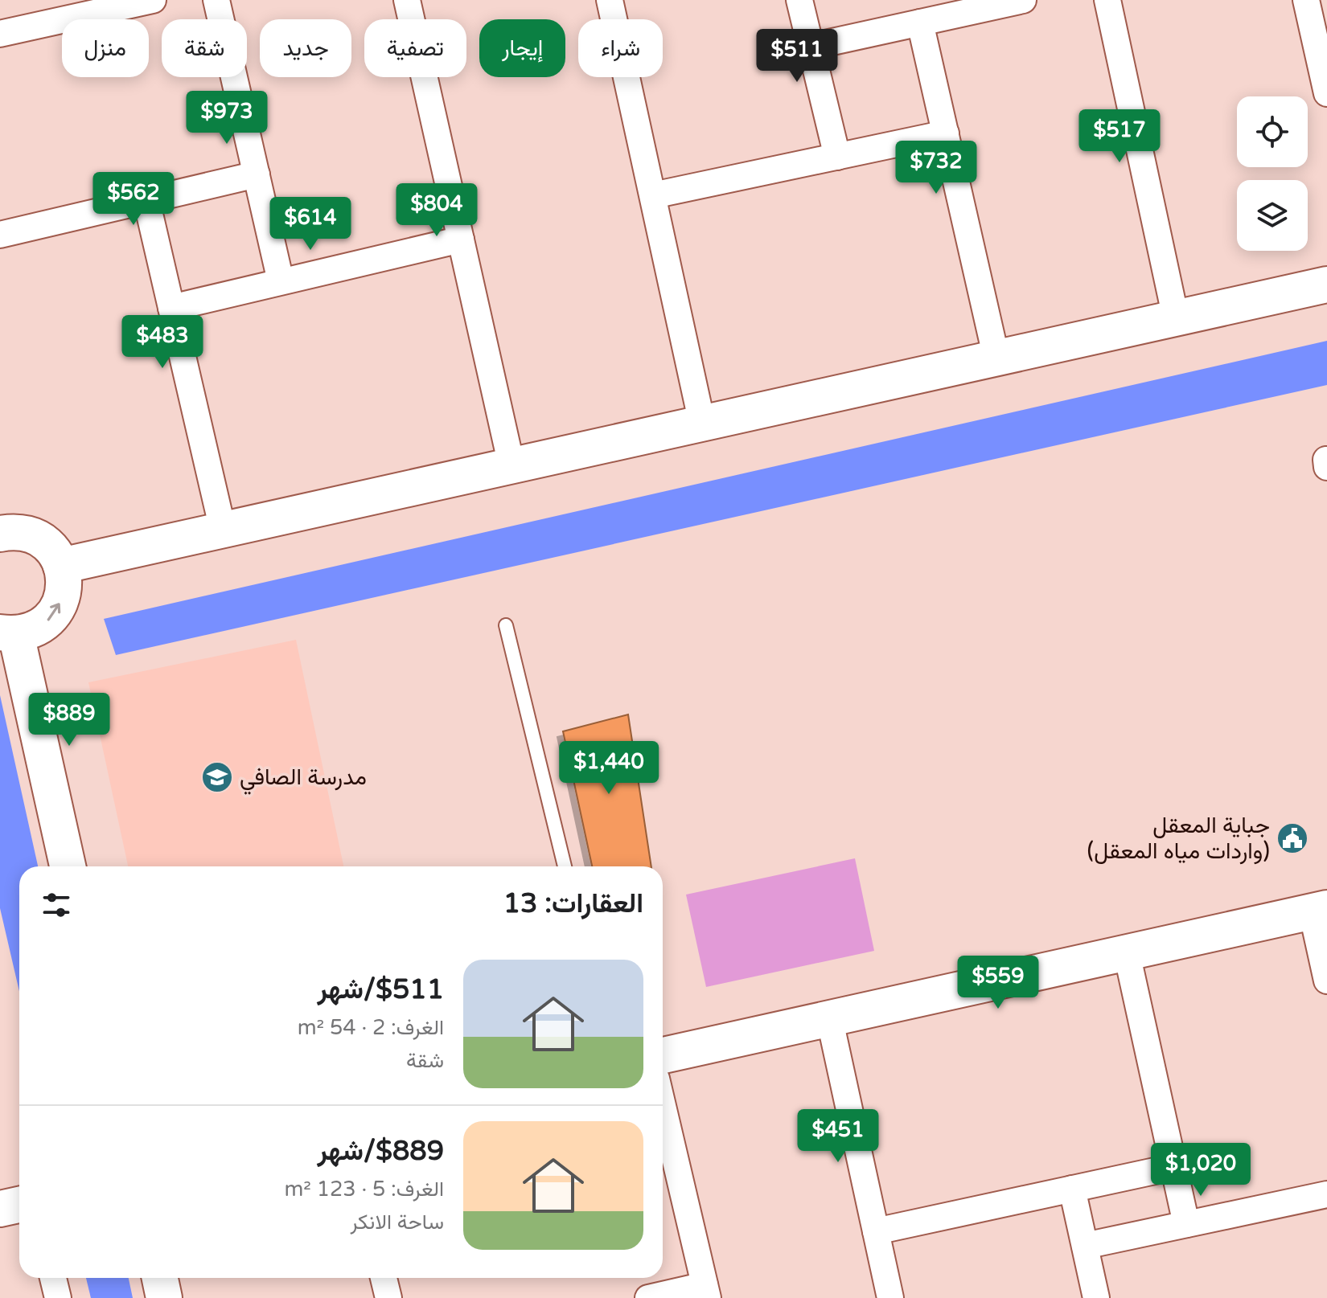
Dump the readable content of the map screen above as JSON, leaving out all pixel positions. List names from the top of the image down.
{
  "places": {
    "school or university": ["مدرسة الصافي"],
    "public building": ["جباية المعقل (واردات مياه المعقل)"]
  },
  "page": {
    "chip": [
      "شراء",
      "إيجار",
      "تصفية",
      "جديد",
      "شقة",
      "منزل"
    ],
    "price": [
      "$511",
      "$973",
      "$517",
      "$732",
      "$562",
      "$804",
      "$614",
      "$483",
      "$889",
      "$1,440",
      "$559",
      "$451",
      "$1,020"
    ],
    "heading": "العقارات: 13",
    "list": [
      {
        "name": "$511/شهر",
        "note": "الغرف: 2 · 54 m² · شقة"
      },
      {
        "name": "$889/شهر",
        "note": "الغرف: 5 · 123 m² · ساحة الانكر"
      }
    ]
  }
}
